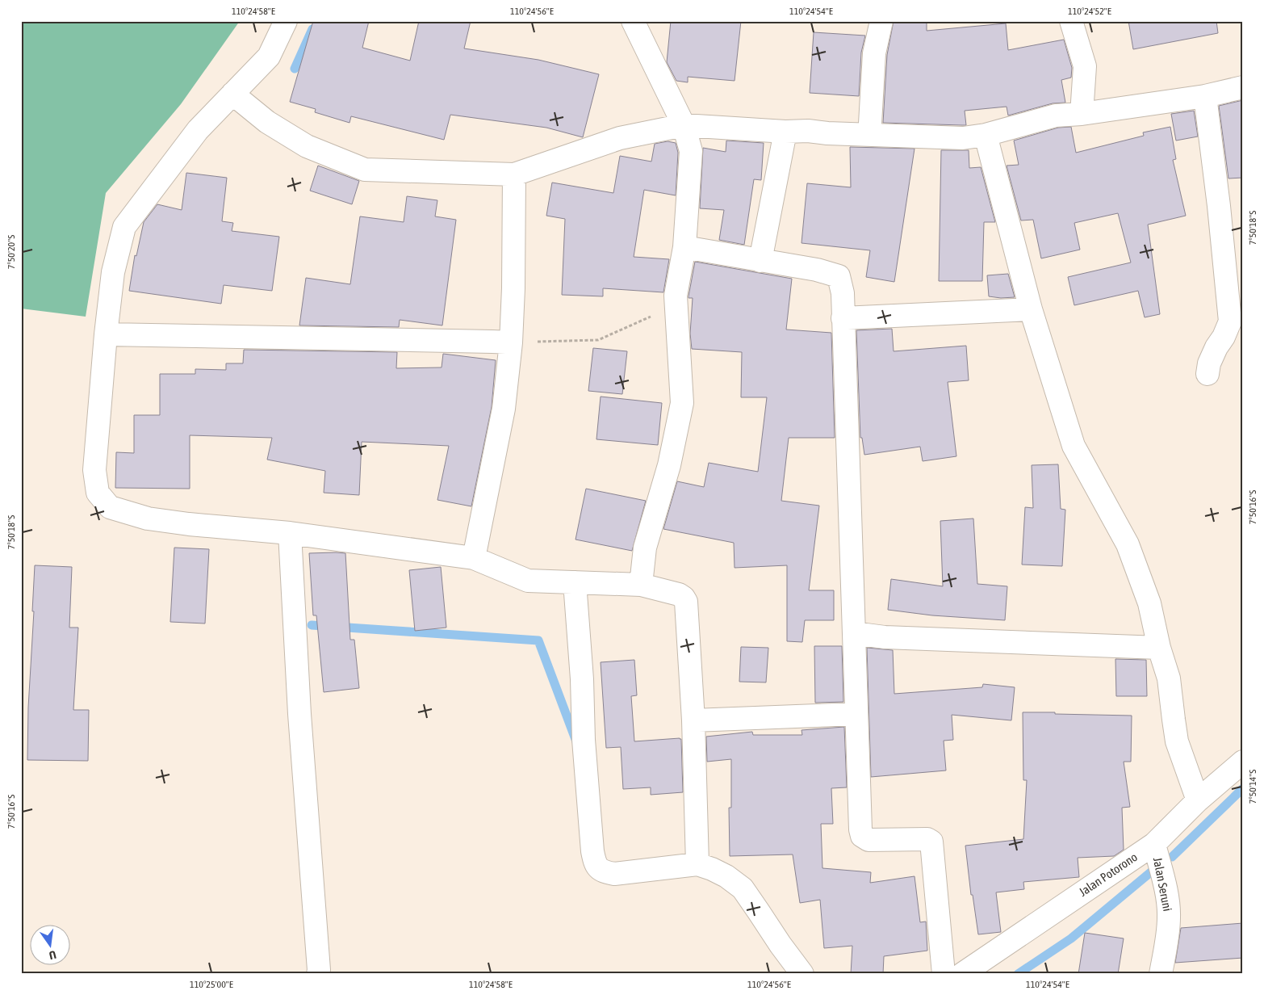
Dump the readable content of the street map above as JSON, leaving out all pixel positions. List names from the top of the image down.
{
  "streets": {
    "street": ["Jalan Potorono", "Jalan Seruni"]
  },
  "crossings": [
    ["Jalan Potorono", "Jalan Seruni"]
  ],
  "north": "bottom",
  "coordinates": [
    "110°24'58\"E",
    "110°24'56\"E",
    "110°24'54\"E",
    "110°24'52\"E",
    "7°50'18\"S",
    "7°50'20\"S",
    "7°50'16\"S",
    "7°50'14\"S",
    "110°25'00\"E"
  ]
}
